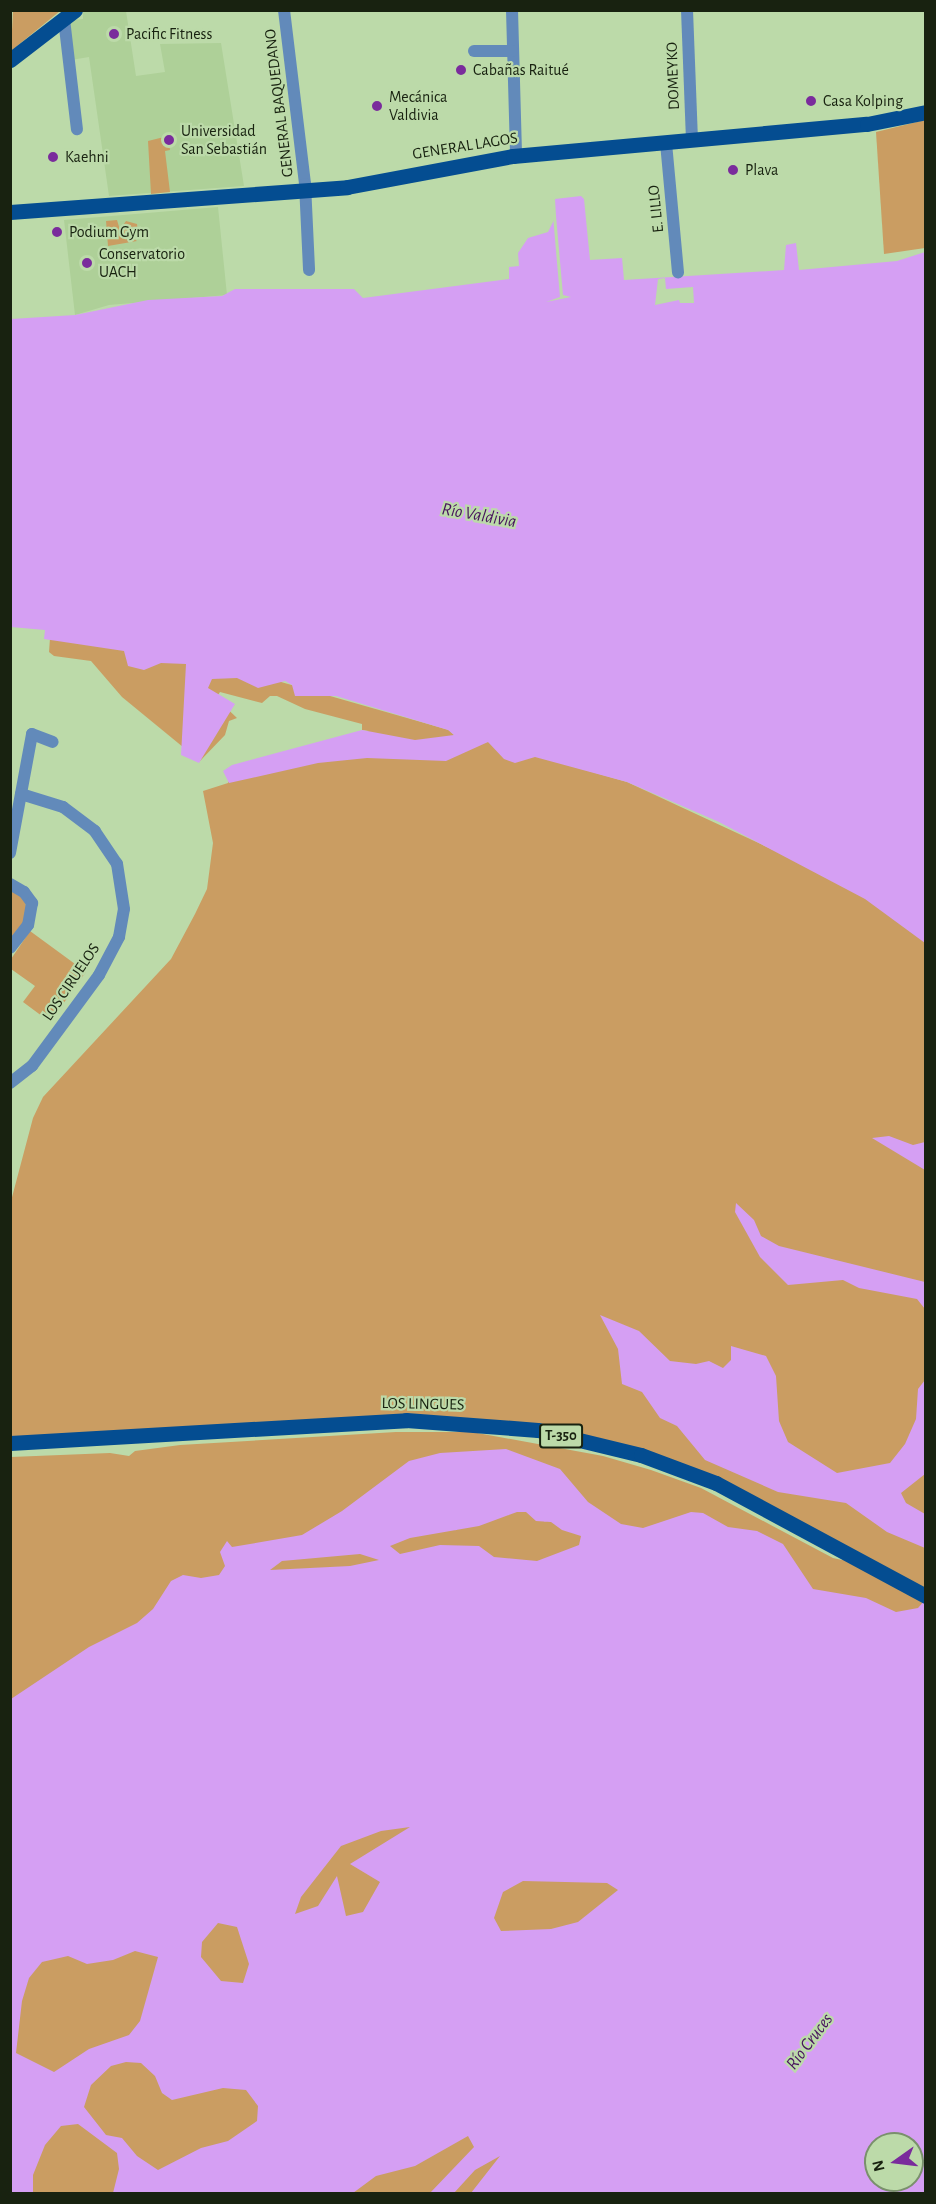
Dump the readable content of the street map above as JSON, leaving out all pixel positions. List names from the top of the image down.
{
  "streets": {
    "main road": ["GENERAL LAGOS", "LOS LINGUES", "T-350"],
    "street": [
      "DOMEYKO",
      "GENERAL BAQUEDANO",
      "E. LILLO",
      "LOS CIRUELOS"
    ]
  },
  "crossings": [
    ["DOMEYKO", "GENERAL LAGOS"],
    ["GENERAL BAQUEDANO", "GENERAL LAGOS"],
    ["GENERAL LAGOS", "E. LILLO"]
  ],
  "water": ["Río Valdivia", "Río Cruces"],
  "places": [
    "Pacific Fitness",
    "Cabañas Raitué",
    "Casa Kolping",
    "Mecánica Valdivia",
    "Universidad San Sebastián",
    "Kaehni",
    "Plava",
    "Podium Gym",
    "Conservatorio UACH"
  ],
  "north": "left"
}
